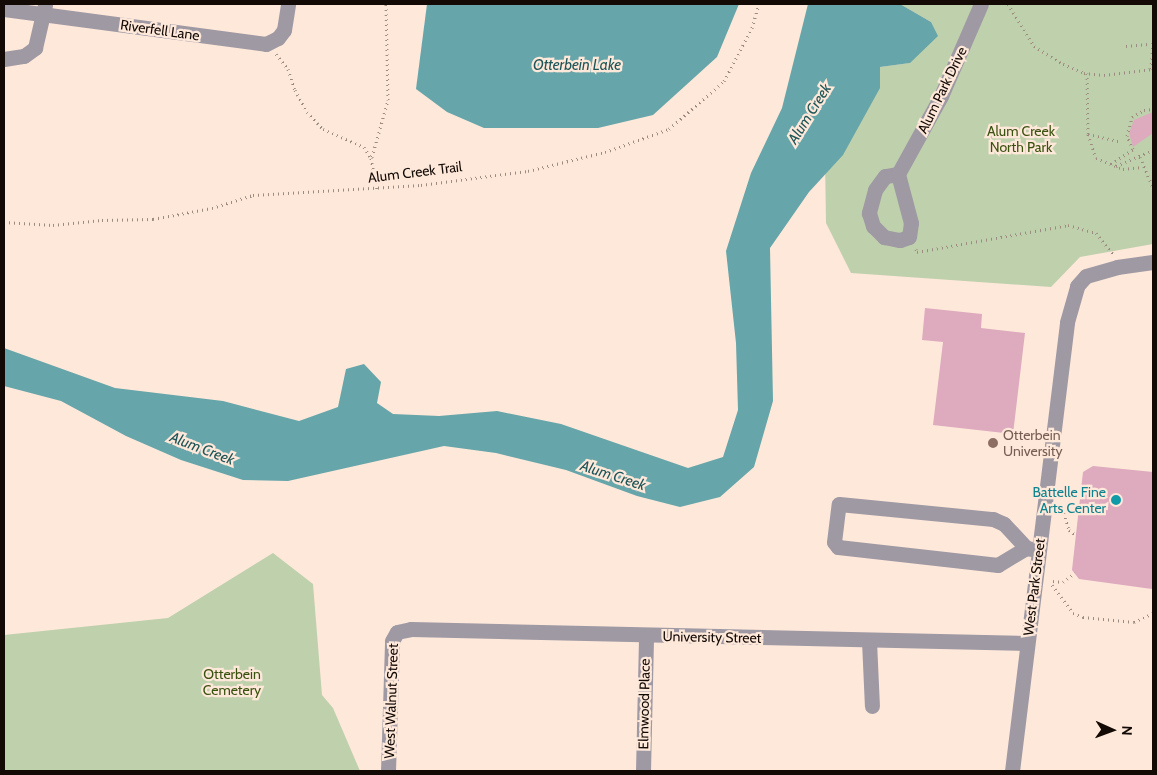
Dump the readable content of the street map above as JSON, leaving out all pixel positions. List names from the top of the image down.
{
  "streets": {
    "street": [
      "Riverfell Lane",
      "Alum Park Drive",
      "West Park Street",
      "University Street",
      "West Walnut Street",
      "Elmwood Place"
    ],
    "path": ["Alum Creek Trail"]
  },
  "crossings": [
    ["West Park Street", "University Street"],
    ["University Street", "West Walnut Street"],
    ["University Street", "Elmwood Place"]
  ],
  "water": ["Otterbein Lake", "Alum Creek"],
  "parks": ["Alum Creek North Park", "Otterbein Cemetery"],
  "places": ["Otterbein University", "Battelle Fine Arts Center"],
  "north": "right"
}
